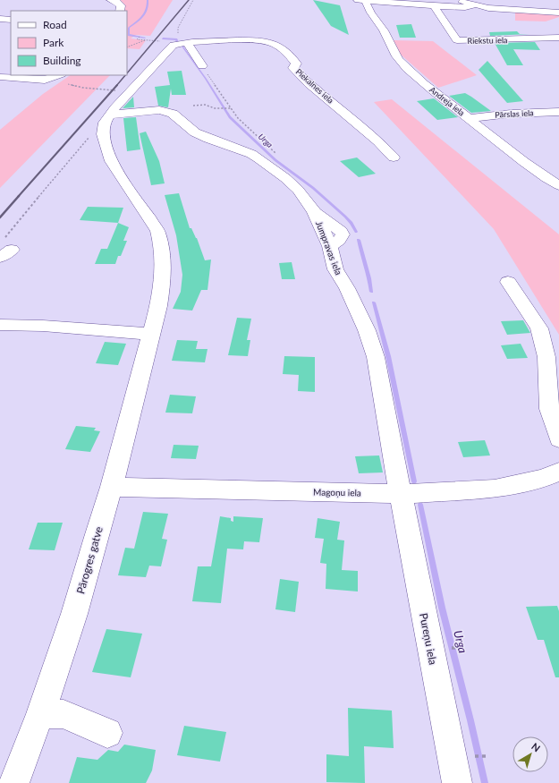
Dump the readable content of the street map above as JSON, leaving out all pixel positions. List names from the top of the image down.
{
  "streets": {
    "street": [
      "Riekstu iela",
      "Piekalnes iela",
      "Andreja iela",
      "Pārslas iela",
      "Jumpravas iela",
      "Magoņu iela",
      "Pārogres gatve",
      "Pureņu iela"
    ]
  },
  "crossings": [
    ["Andreja iela", "Pārslas iela"],
    ["Jumpravas iela", "Magoņu iela"],
    ["Jumpravas iela", "Pureņu iela"],
    ["Magoņu iela", "Pārogres gatve"],
    ["Magoņu iela", "Pureņu iela"]
  ],
  "water": ["Urga"],
  "legend": ["Road", "Park", "Building"],
  "north": "top right"
}
